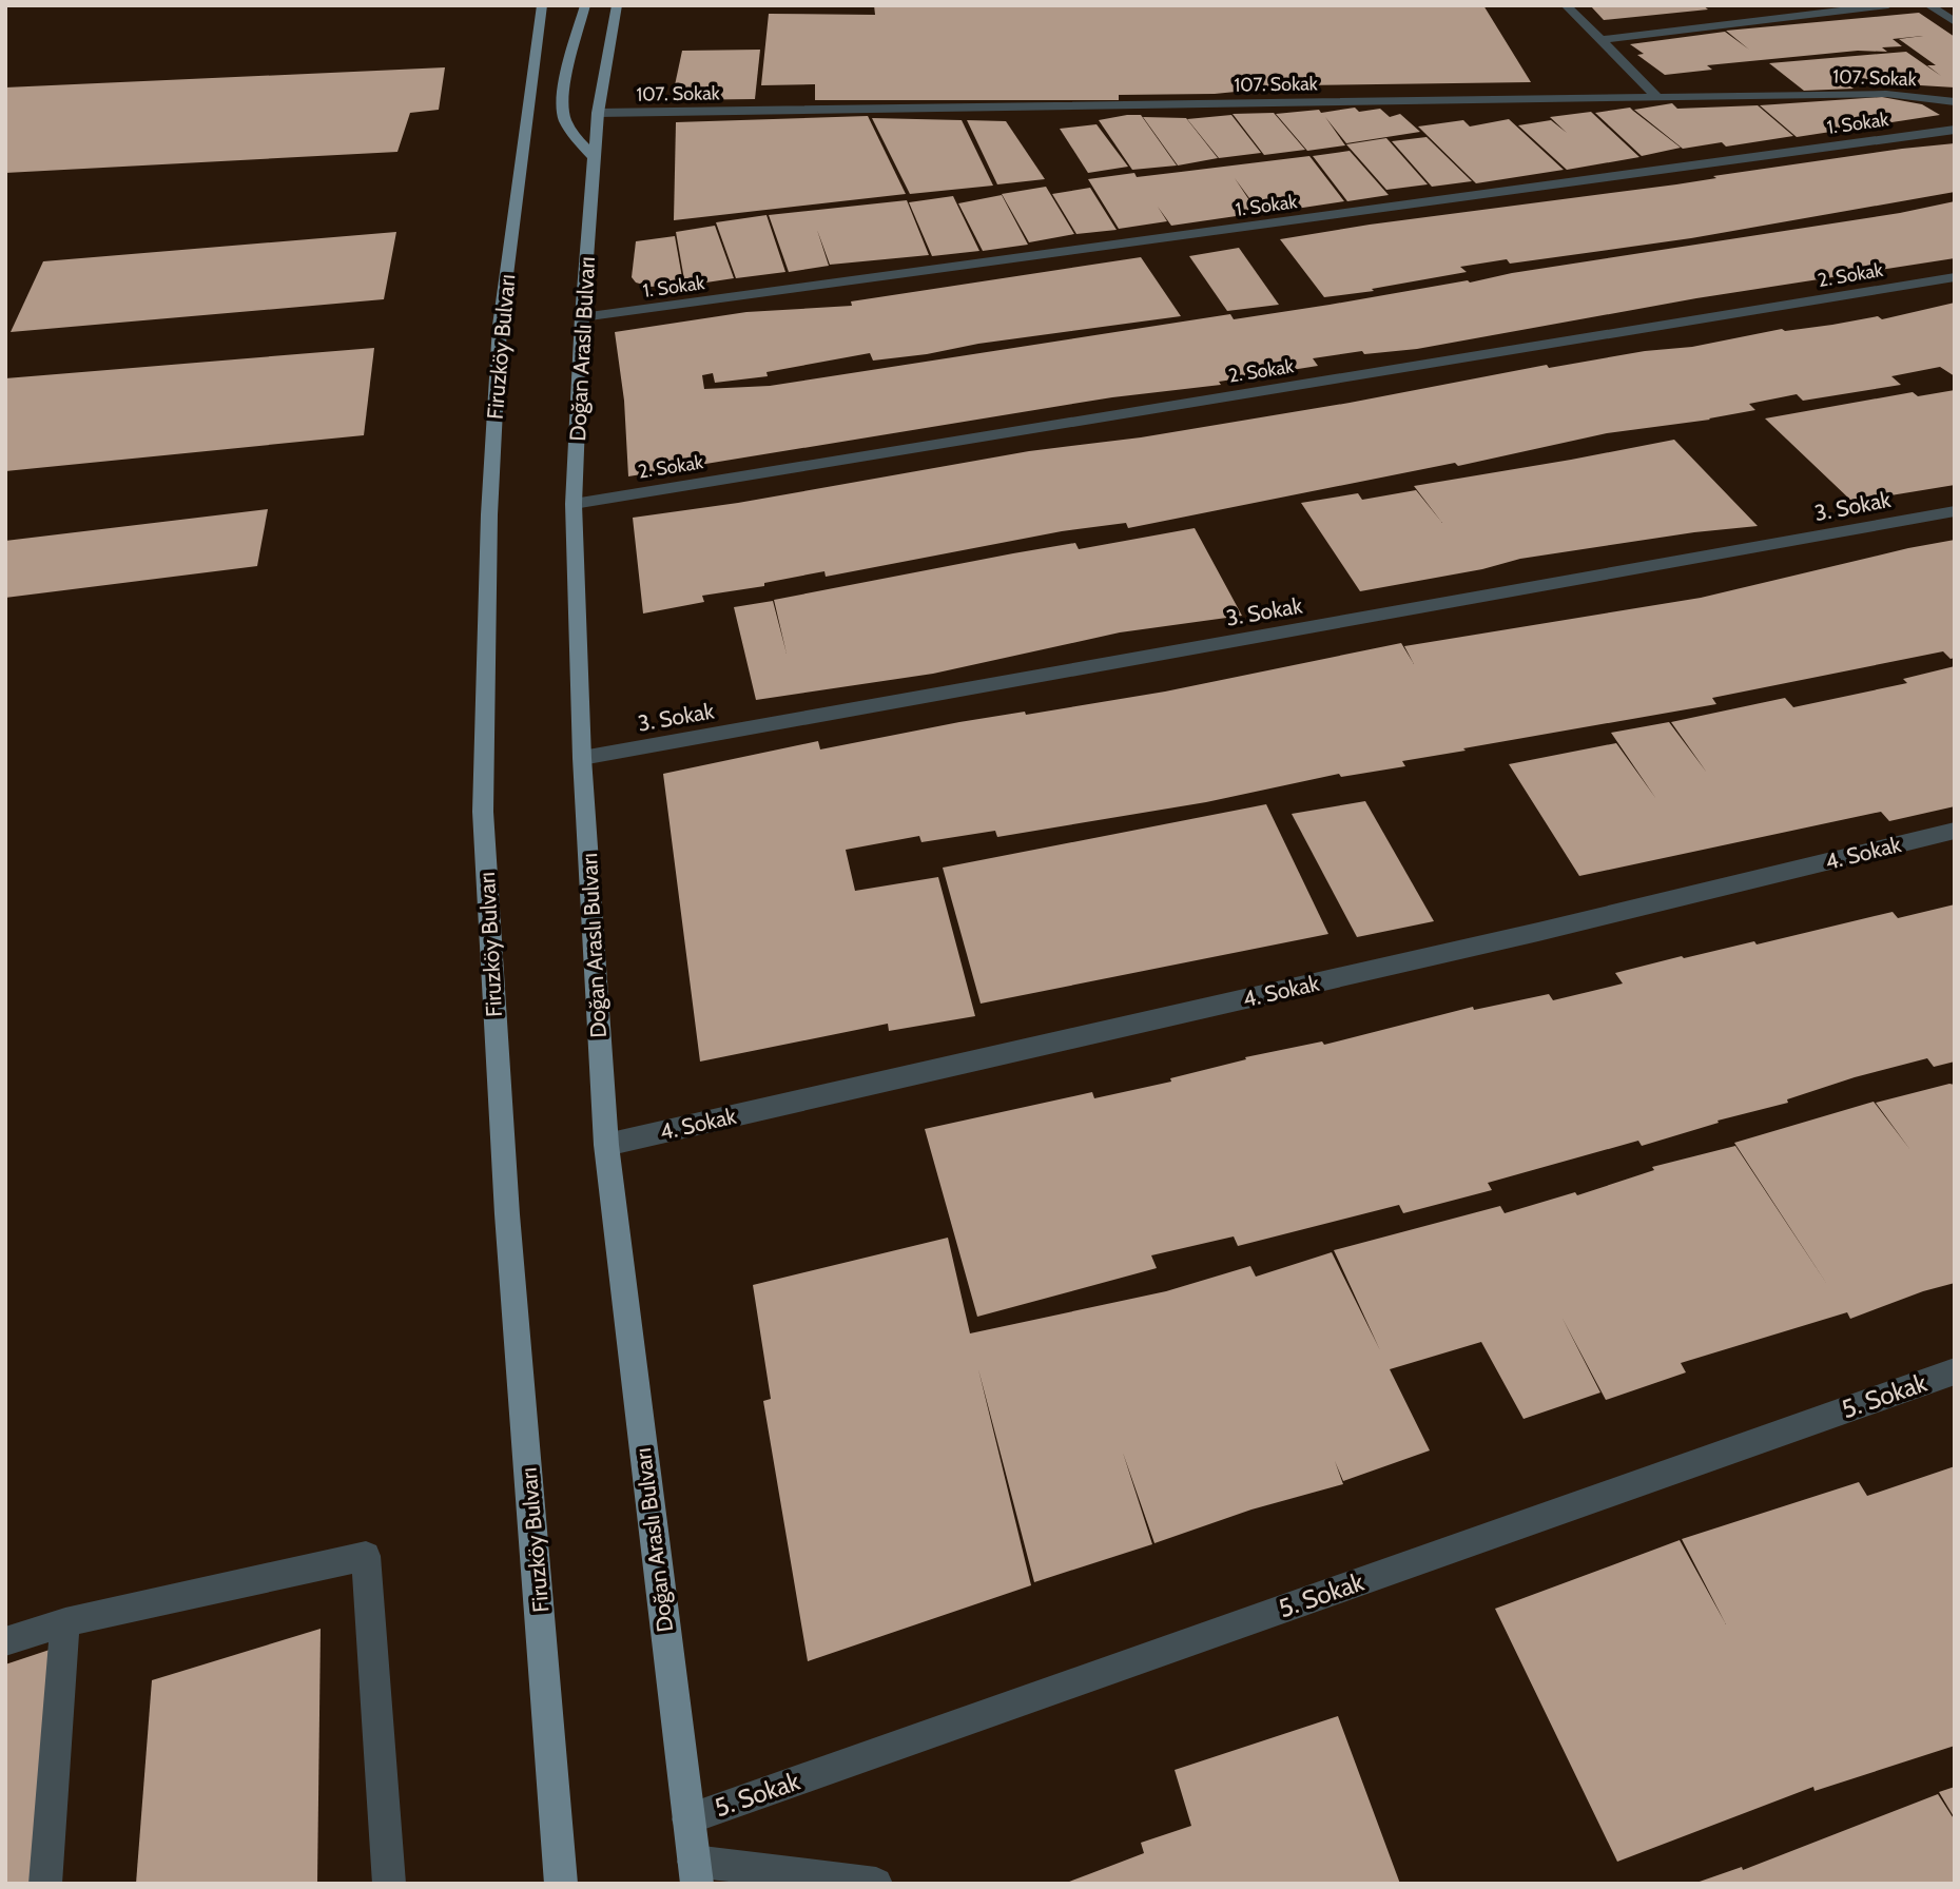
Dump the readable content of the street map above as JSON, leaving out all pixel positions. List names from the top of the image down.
{
  "streets": {
    "main road": ["Firuzköy Bulvarı", "Doğan Araslı Bulvarı"],
    "street": [
      "107. Sokak",
      "1. Sokak",
      "2. Sokak",
      "3. Sokak",
      "4. Sokak",
      "5. Sokak"
    ]
  },
  "crossings": [
    ["107. Sokak", "Doğan Araslı Bulvarı"],
    ["1. Sokak", "Doğan Araslı Bulvarı"],
    ["2. Sokak", "Doğan Araslı Bulvarı"],
    ["Doğan Araslı Bulvarı", "3. Sokak"],
    ["Doğan Araslı Bulvarı", "4. Sokak"],
    ["Doğan Araslı Bulvarı", "5. Sokak"]
  ]
}
